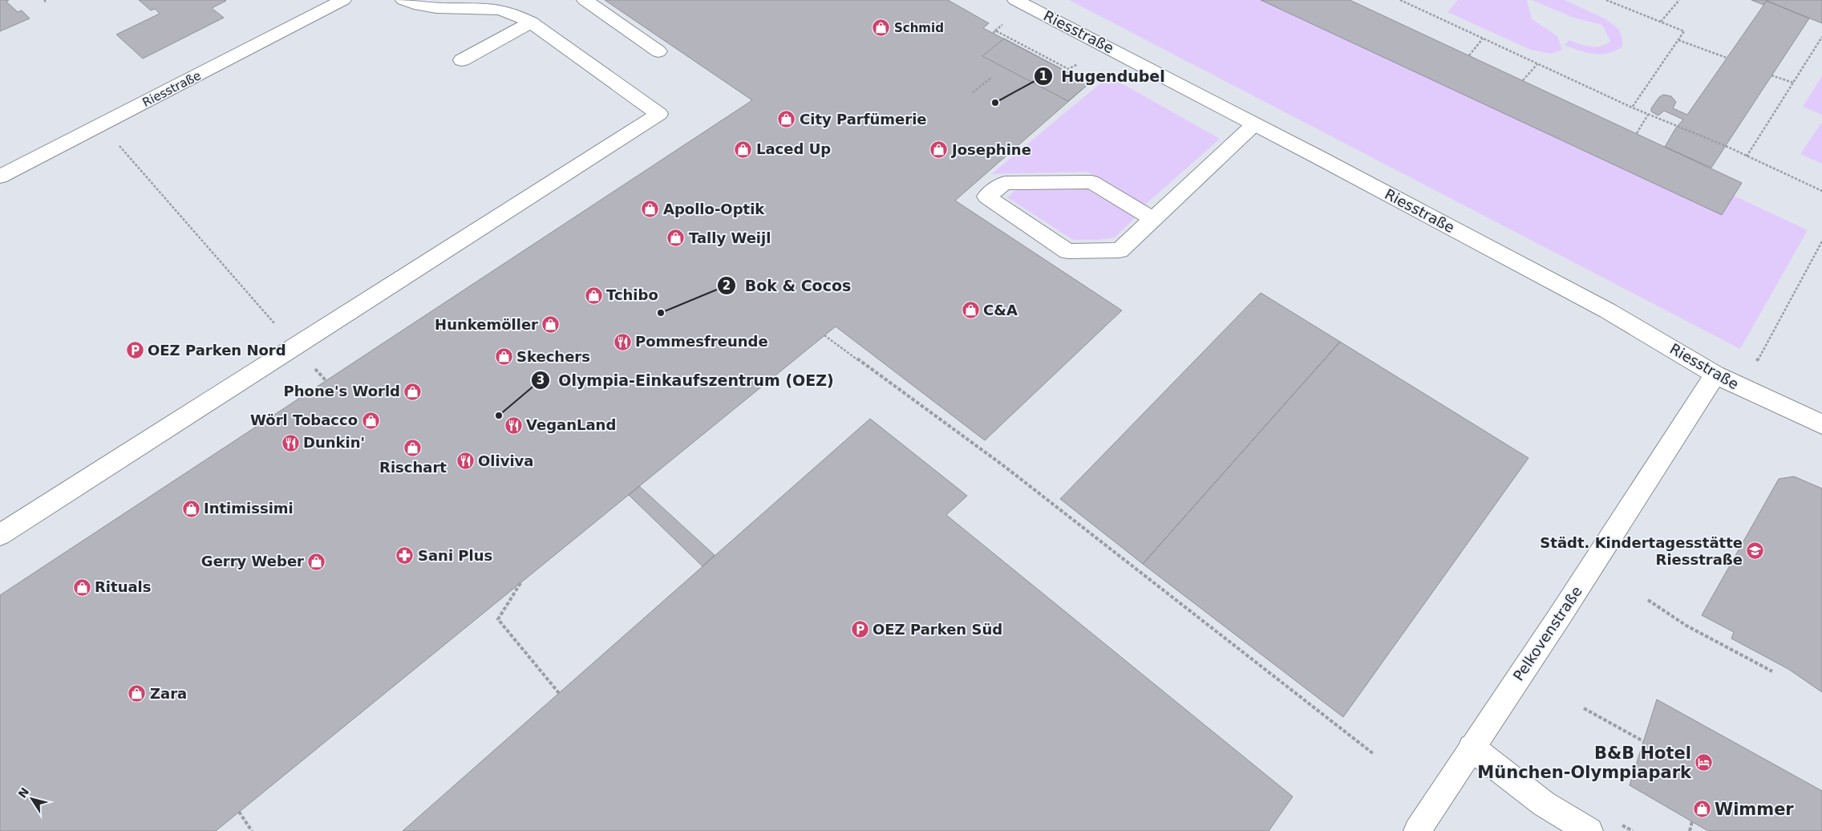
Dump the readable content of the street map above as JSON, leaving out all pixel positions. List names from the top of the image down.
{
  "streets": {
    "street": ["Riesstraße", "Pelkovenstraße"]
  },
  "crossings": [
    ["Riesstraße", "Pelkovenstraße"]
  ],
  "places": {
    "shop": [
      "Schmid",
      "City Parfümerie",
      "Laced Up",
      "Josephine",
      "Apollo-Optik",
      "Tally Weijl",
      "Tchibo",
      "C&A",
      "Hunkemöller",
      "Skechers",
      "Phone's World",
      "Wörl Tobacco",
      "Rischart",
      "Intimissimi",
      "Gerry Weber",
      "Rituals",
      "Zara",
      "Wimmer"
    ],
    "other": ["Hugendubel", "Bok & Cocos", "Olympia-Einkaufszentrum (OEZ)"],
    "restaurant": [
      "Pommesfreunde",
      "VeganLand",
      "Dunkin'",
      "Oliviva"
    ],
    "parking": ["OEZ Parken Nord", "OEZ Parken Süd"],
    "school or university": ["Städt. Kindertagesstätte Riesstraße"],
    "pharmacy": ["Sani Plus"],
    "hotel": ["B&B Hotel München-Olympiapark"]
  },
  "north": "top left"
}
